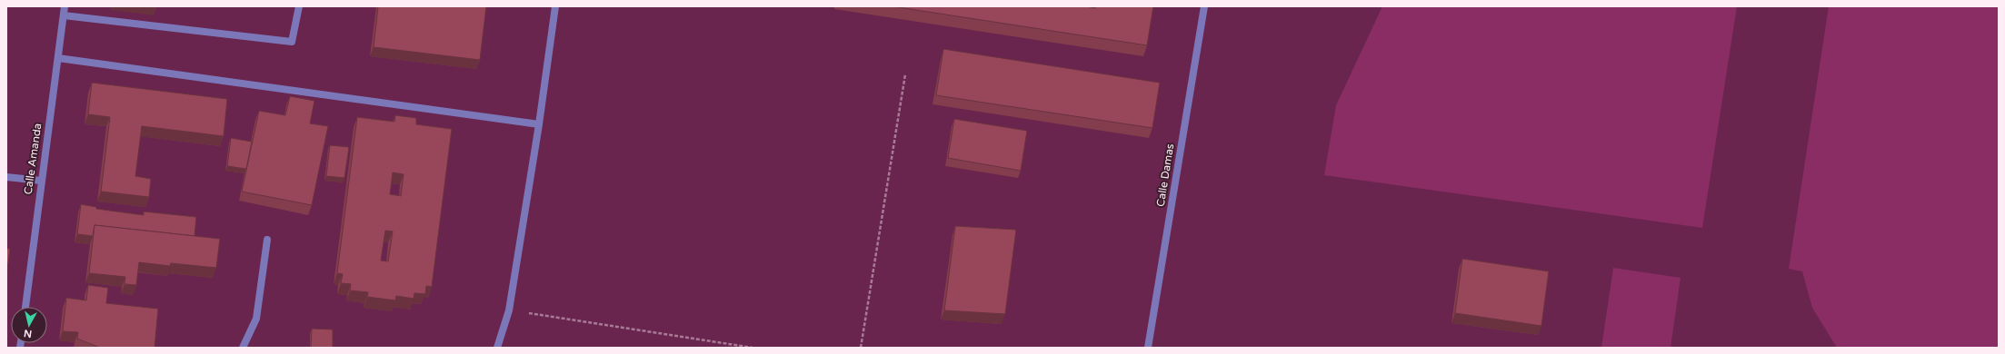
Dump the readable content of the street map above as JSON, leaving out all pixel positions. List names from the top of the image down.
{
  "streets": {
    "street": ["Calle Amanda", "Calle Damas"]
  },
  "north": "bottom"
}
